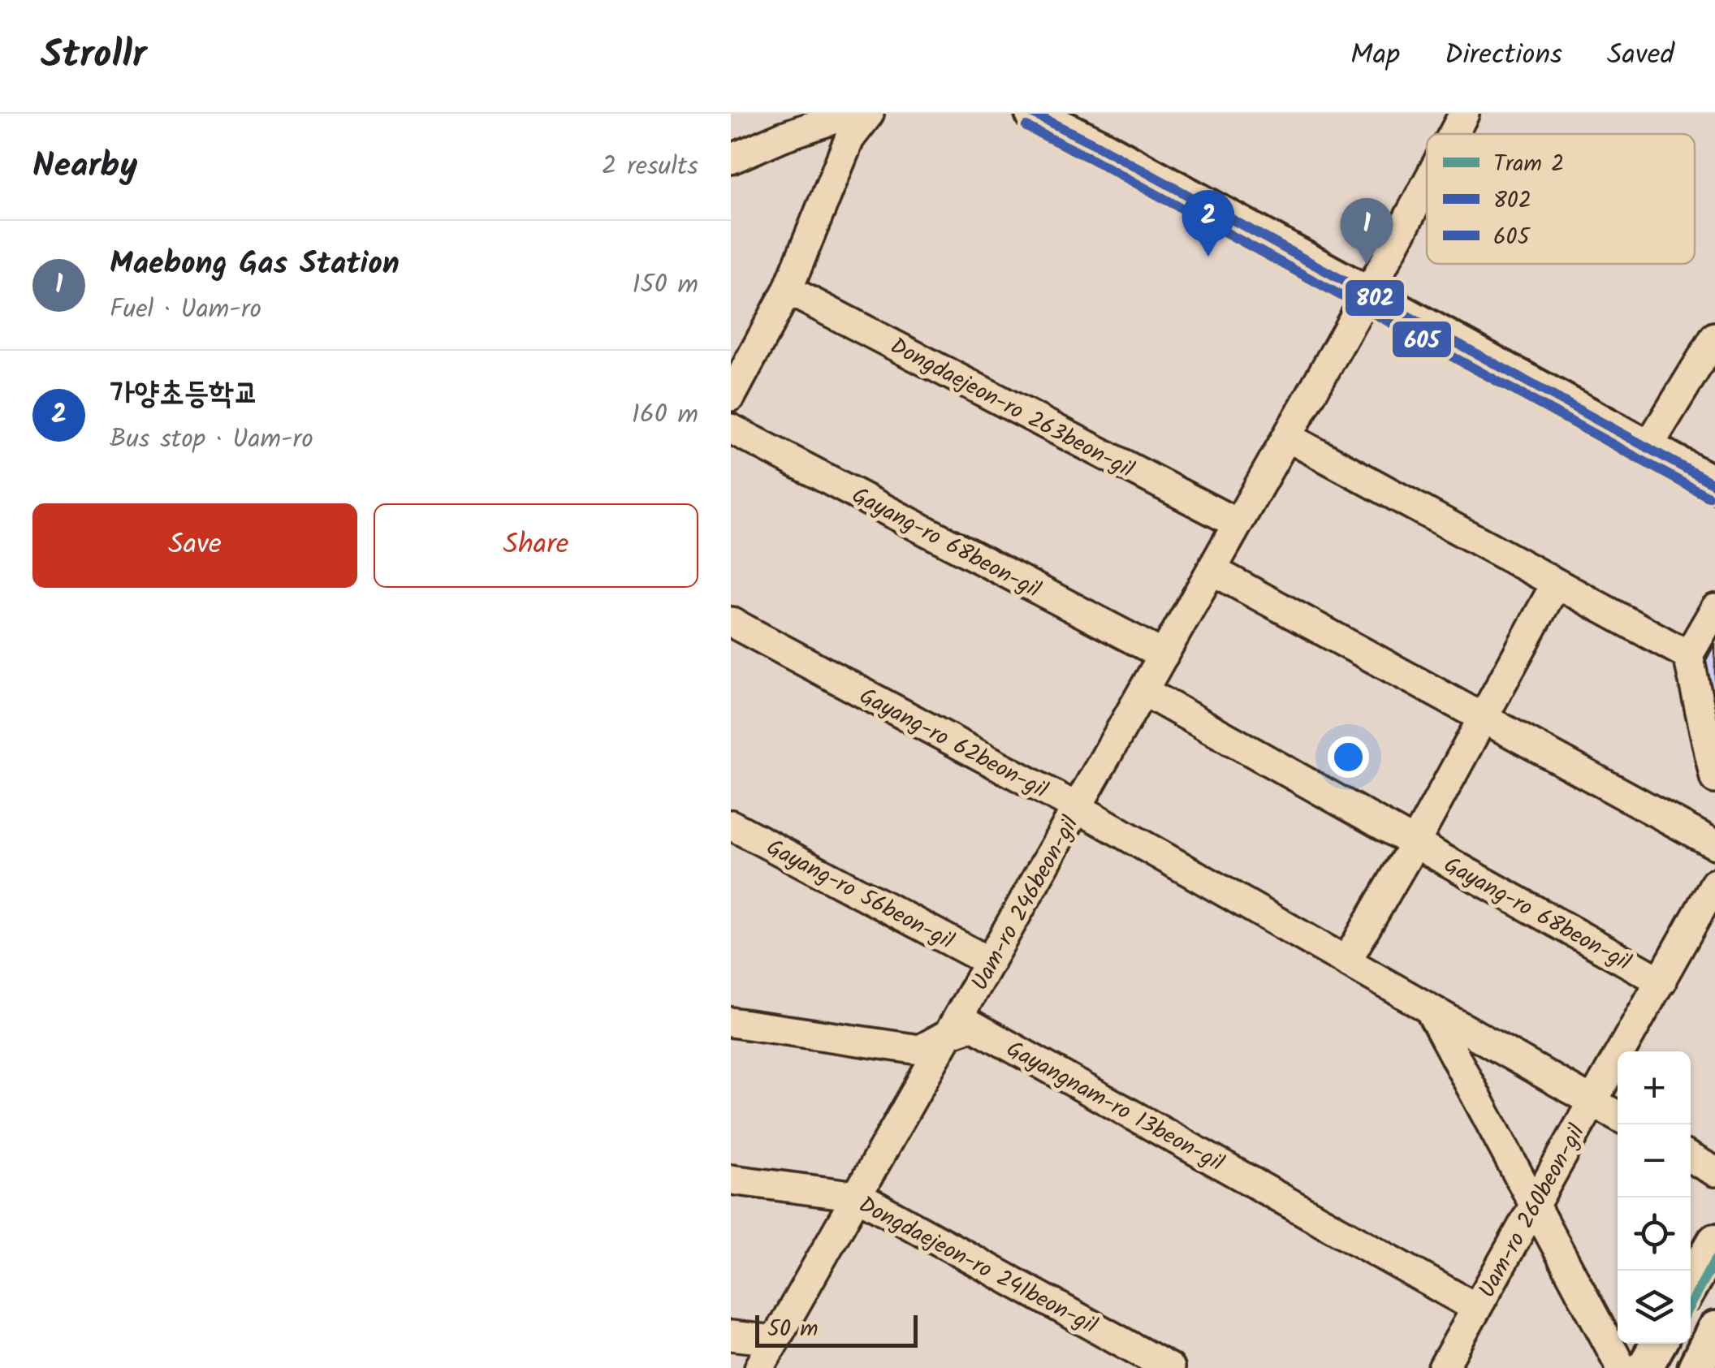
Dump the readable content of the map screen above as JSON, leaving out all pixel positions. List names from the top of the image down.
{
  "streets": {
    "street": [
      "Dongdaejeon-ro 263beon-gil",
      "Gayang-ro 68beon-gil",
      "Gayang-ro 62beon-gil",
      "Gayang-ro 56beon-gil",
      "Uam-ro 246beon-gil",
      "Gayangnam-ro 13beon-gil",
      "Uam-ro 260beon-gil",
      "Dongdaejeon-ro 241beon-gil"
    ]
  },
  "crossings": [
    ["Dongdaejeon-ro 263beon-gil", "Uam-ro 246beon-gil"],
    ["Gayang-ro 68beon-gil", "Uam-ro 246beon-gil"],
    ["Gayang-ro 68beon-gil", "Uam-ro 260beon-gil"],
    ["Gayang-ro 62beon-gil", "Uam-ro 246beon-gil"],
    ["Gayang-ro 62beon-gil", "Uam-ro 260beon-gil"],
    ["Gayang-ro 56beon-gil", "Uam-ro 246beon-gil"],
    ["Uam-ro 246beon-gil", "Gayangnam-ro 13beon-gil"],
    ["Uam-ro 246beon-gil", "Dongdaejeon-ro 241beon-gil"],
    ["Gayangnam-ro 13beon-gil", "Uam-ro 260beon-gil"]
  ],
  "lines": ["transit line 802", "transit line 605", "tram line 2"],
  "legend": ["Tram 2", "802", "605"],
  "scale_bar": "50 m",
  "page": {
    "header": "Strollr",
    "nav": ["Map", "Directions", "Saved"],
    "heading": ["Nearby", "2 results"],
    "pins": ["2", "1"],
    "list": [
      {
        "mark": "1",
        "name": "Maebong Gas Station",
        "note": "Fuel · Uam-ro",
        "value": "150 m"
      },
      {
        "mark": "2",
        "name": "가양초등학교",
        "note": "Bus stop · Uam-ro",
        "value": "160 m"
      }
    ],
    "buttons": ["Save", "Share"],
    "map_buttons": ["+", "−"],
    "scale": "50 m"
  }
}
